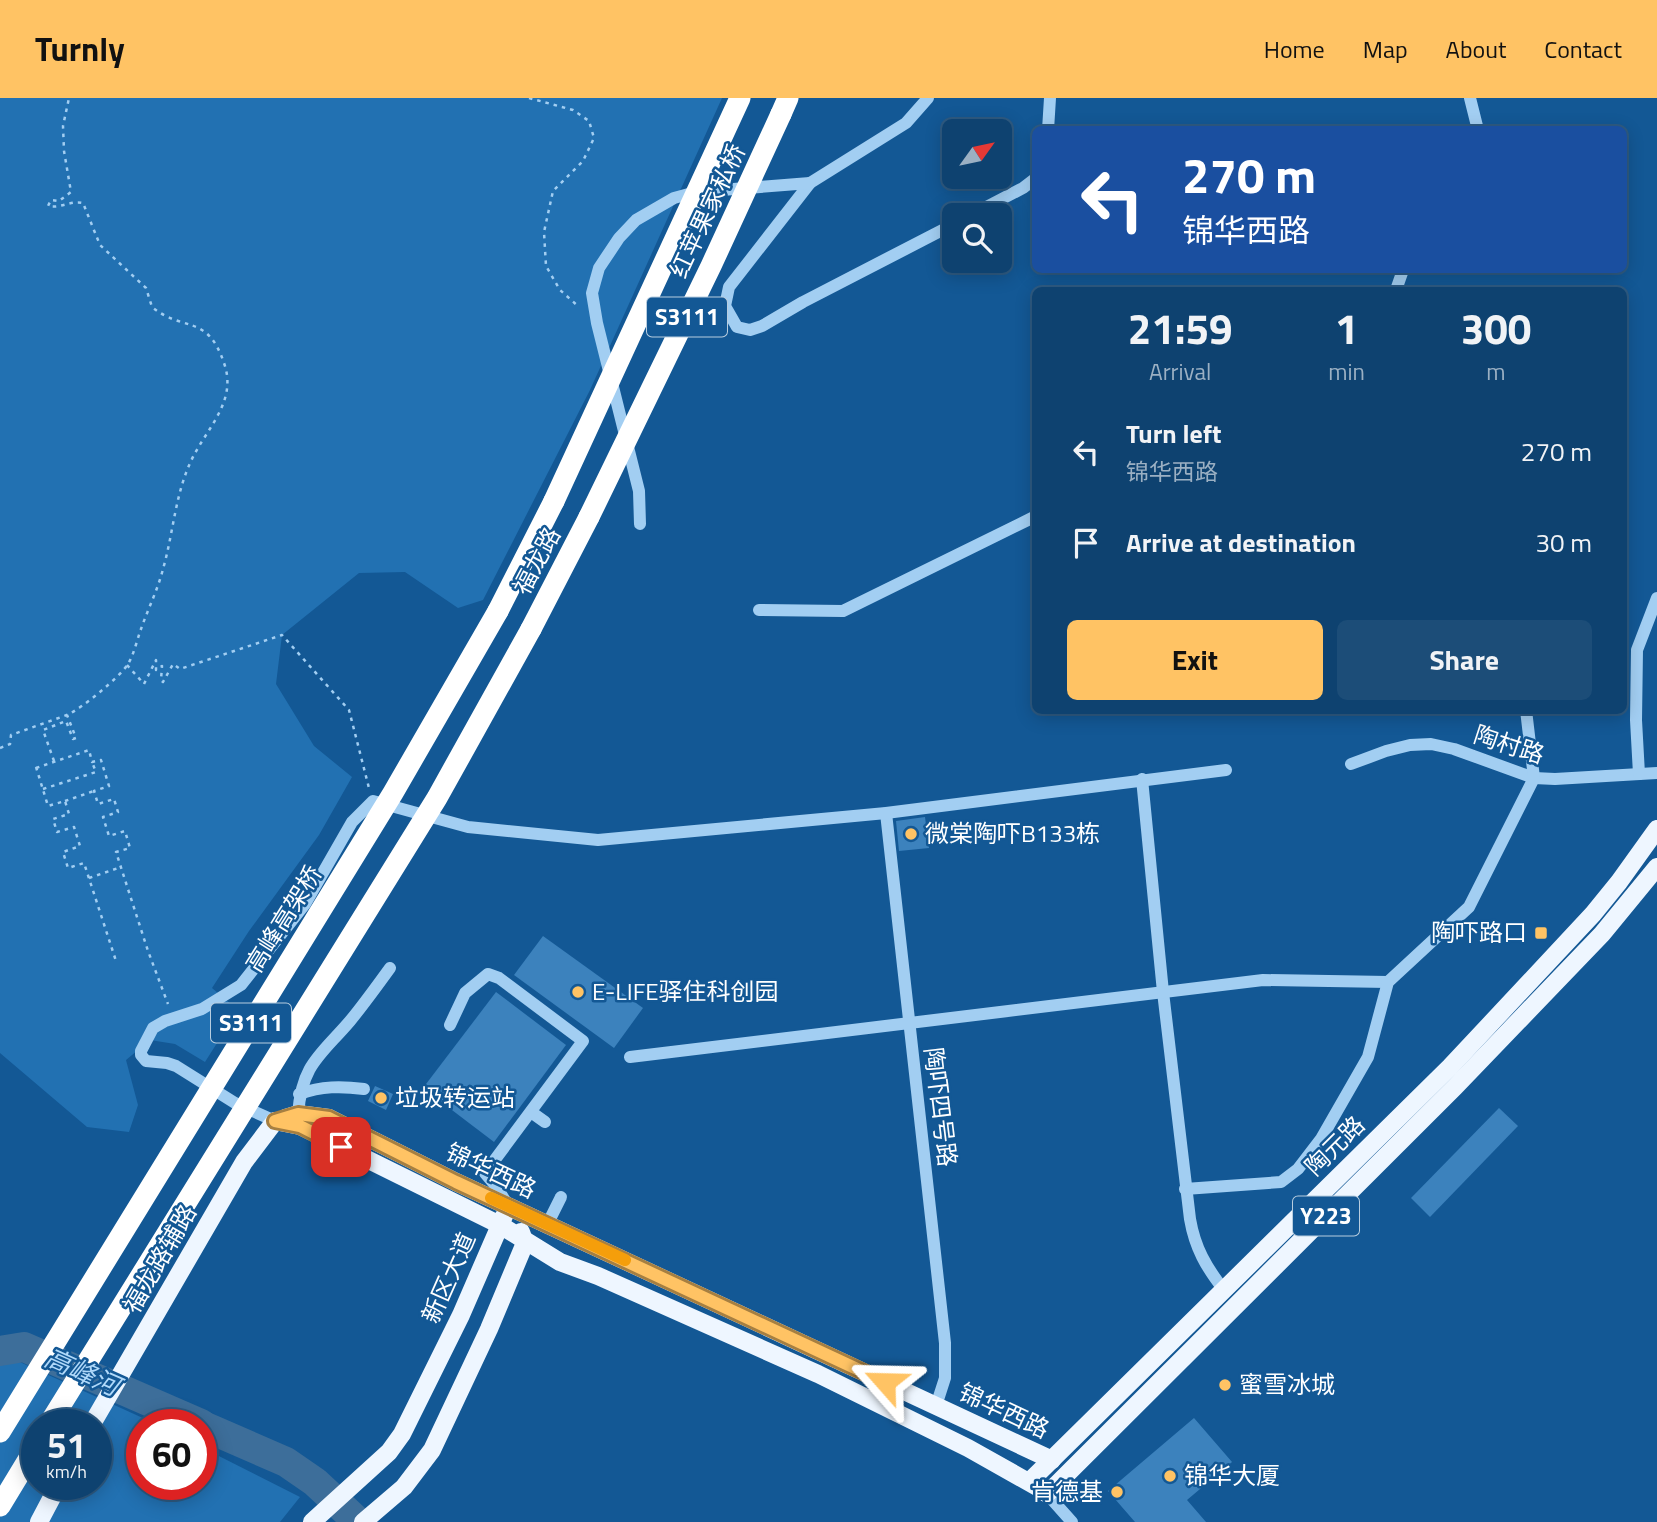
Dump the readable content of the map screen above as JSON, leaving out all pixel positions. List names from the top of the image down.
{
  "streets": {
    "highway": [
      "红苹果家私桥",
      "S3111",
      "福龙路",
      "高峰高架桥"
    ],
    "main road": [
      "陶元路",
      "锦华西路",
      "Y223",
      "福龙路辅路",
      "新区大道"
    ],
    "street": ["陶村路", "陶吓四号路"]
  },
  "crossings": [
    ["红苹果家私桥", "福龙路"],
    ["福龙路", "高峰高架桥"],
    ["陶吓四号路", "锦华西路"],
    ["陶元路", "锦华西路"],
    ["锦华西路", "福龙路辅路"],
    ["锦华西路", "新区大道"]
  ],
  "water": ["高峰河"],
  "places": {
    "other": [
      "微棠陶吓B133栋",
      "E-LIFE驿住科创园",
      "垃圾转运站",
      "蜜雪冰城",
      "锦华大厦",
      "肯德基"
    ],
    "transit": ["陶吓路口"]
  },
  "north": "top right",
  "page": {
    "header": "Turnly",
    "nav": [
      "Home",
      "Map",
      "About",
      "Contact"
    ],
    "turn": ["270 m", "锦华西路"],
    "eta": [
      "21:59",
      "Arrival",
      "1",
      "min",
      "300",
      "m"
    ],
    "list": [
      {
        "name": "Turn left",
        "note": "锦华西路",
        "value": "270 m"
      },
      {
        "name": "Arrive at destination",
        "value": "30 m"
      }
    ],
    "buttons": ["Exit", "Share"],
    "speed": "51 km/h",
    "limit": "60"
  }
}
